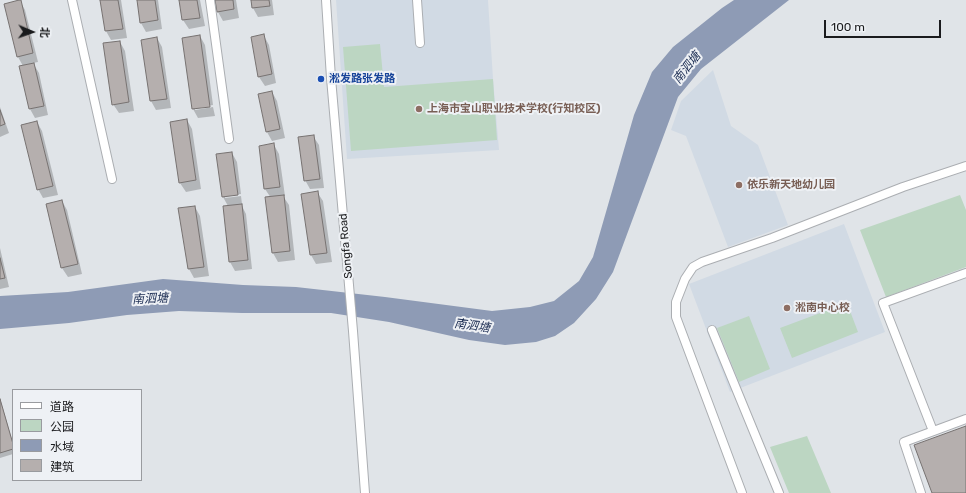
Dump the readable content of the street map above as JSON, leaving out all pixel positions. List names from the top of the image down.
{
  "streets": {
    "street": ["Songfa Road"]
  },
  "water": ["南泗塘"],
  "places": [
    "淞发路张发路",
    "上海市宝山职业技术学校(行知校区)",
    "依乐新天地幼儿园",
    "淞南中心校"
  ],
  "legend": [
    "道路",
    "公园",
    "水域",
    "建筑"
  ],
  "scale_bar": "100 m",
  "north": "right"
}
